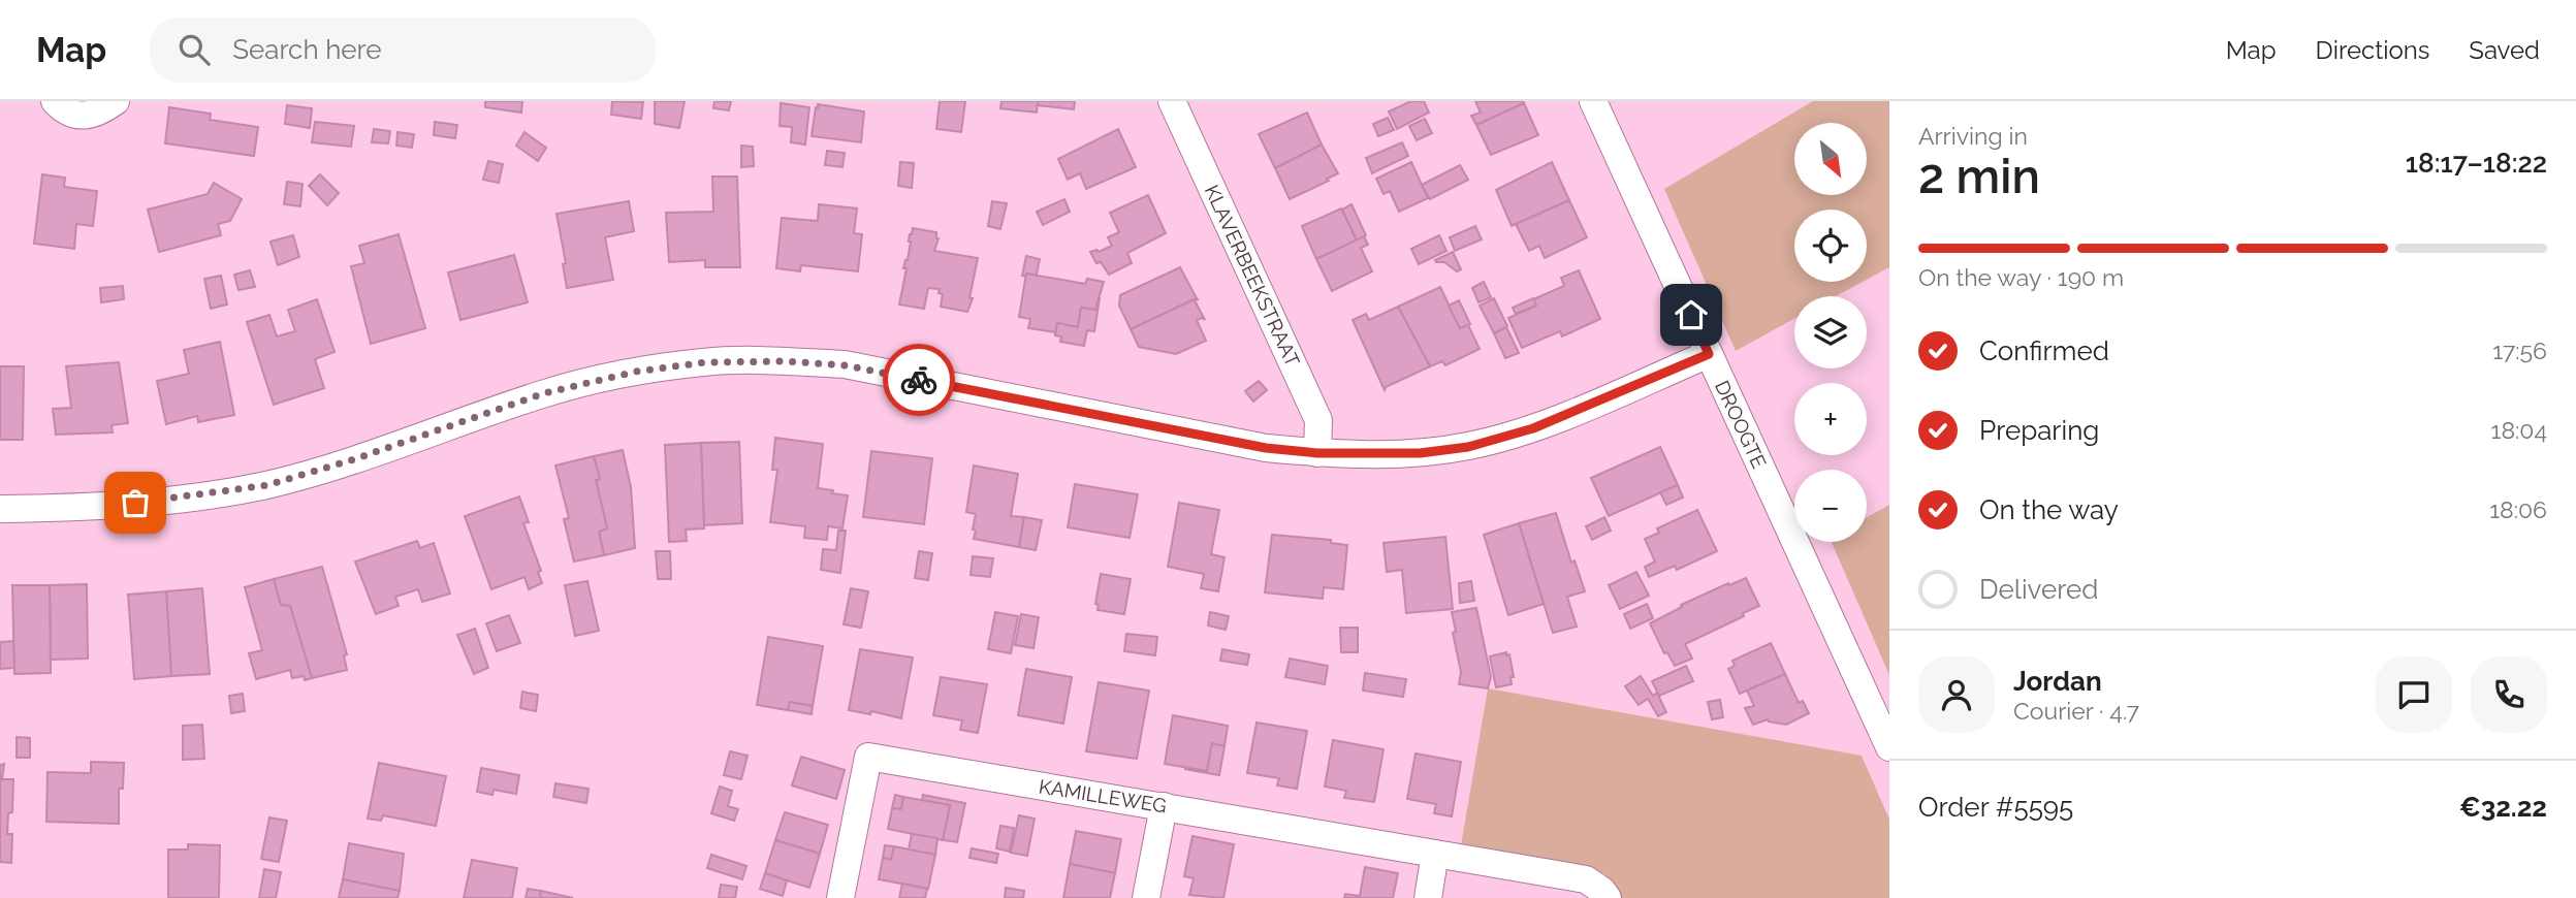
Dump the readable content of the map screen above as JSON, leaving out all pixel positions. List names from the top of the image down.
{
  "streets": {
    "street": ["KLAVERBEEKSTRAAT", "DROOGTE", "KAMILLEWEG"]
  },
  "north": "bottom right",
  "page": {
    "header": "Map",
    "search": "Search here",
    "nav": ["Map", "Directions", "Saved"],
    "heading": ["2 min", "Arriving in", "18:17–18:22"],
    "panel": [
      "Jordan",
      "Courier · 4.7",
      "Order #5595",
      "€32.22"
    ],
    "map_buttons": ["+", "−"],
    "bar": "On the way · 190 m",
    "list": [
      ["Confirmed", "17:56"],
      ["Preparing", "18:04"],
      ["On the way", "18:06"],
      "Delivered"
    ]
  }
}
